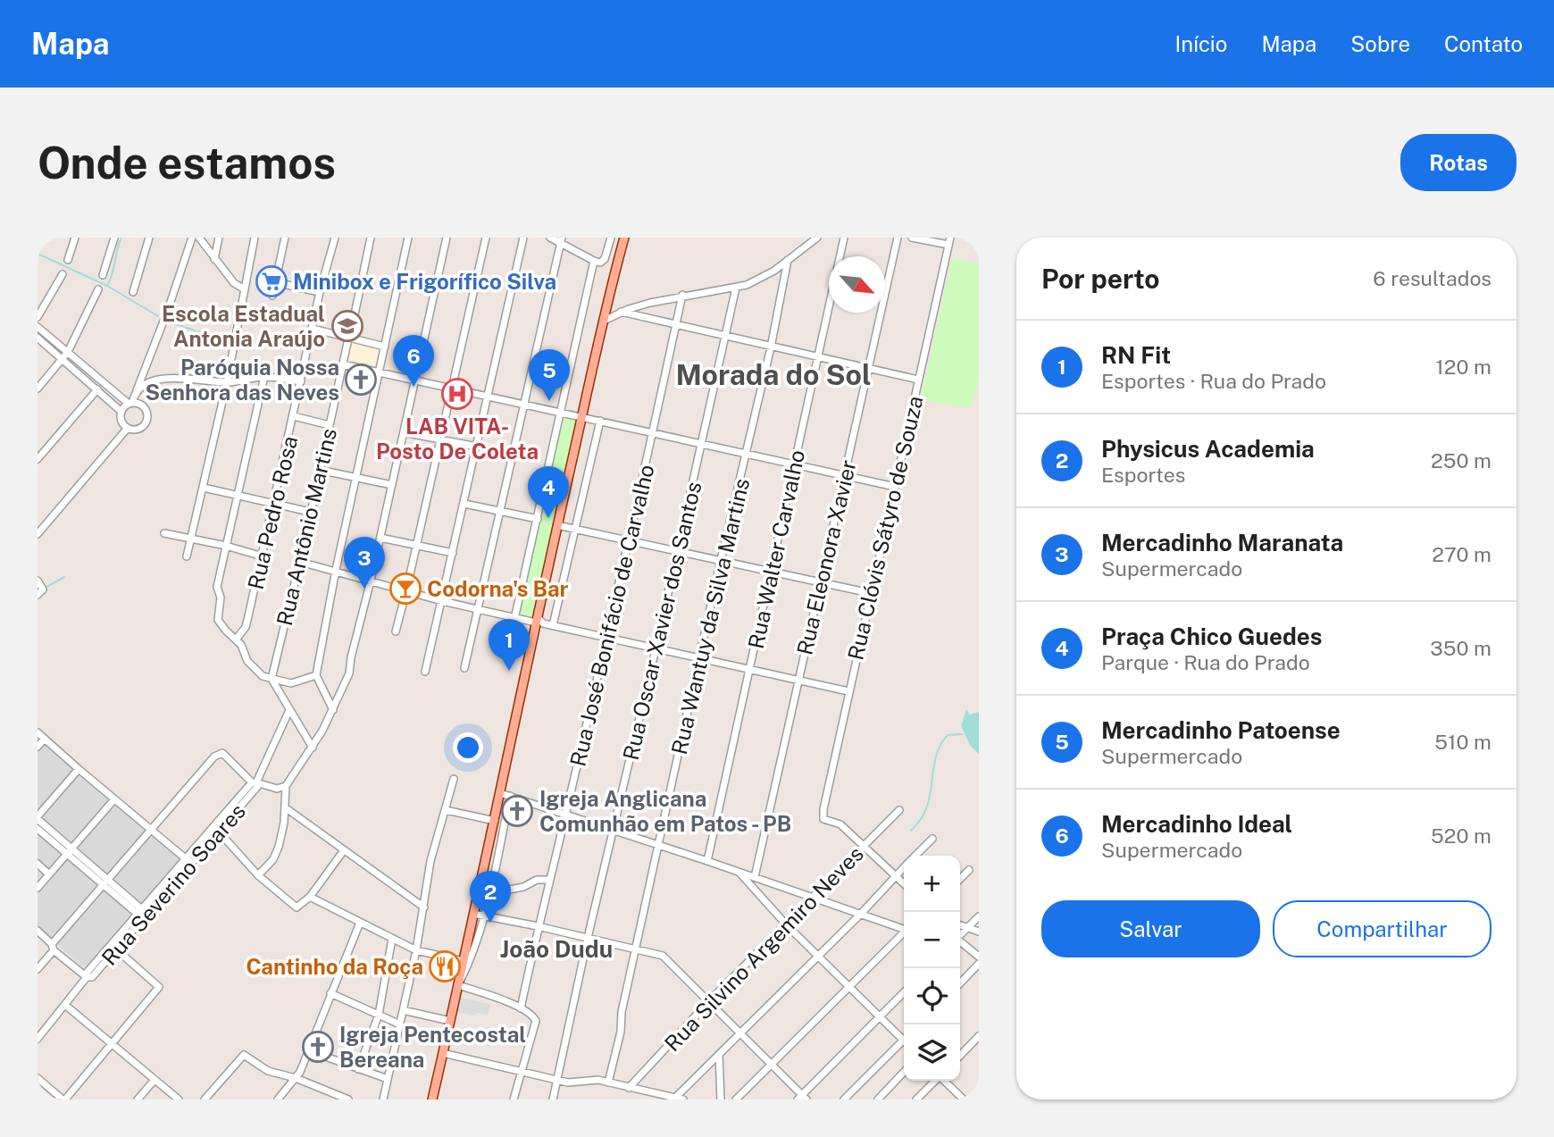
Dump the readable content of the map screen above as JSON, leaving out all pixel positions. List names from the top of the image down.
{
  "streets": {
    "street": [
      "Rua Pedro Rosa",
      "Rua Antônio Martins",
      "Rua Clóvis Sátyro de Souza",
      "Rua Walter Carvalho",
      "Rua Eleonora Xavier",
      "Rua José Bonifácio de Carvalho",
      "Rua Wantuy da Silva Martins",
      "Rua Oscar Xavier dos Santos",
      "Rua Severino Soares",
      "Rua Silvino Argemiro Neves"
    ]
  },
  "crossings": [
    ["Rua Clóvis Sátyro de Souza", "Rua Silvino Argemiro Neves"]
  ],
  "districts": ["Morada do Sol", "João Dudu"],
  "places": {
    "supermarket": ["Minibox e Frigorífico Silva"],
    "school or university": ["Escola Estadual Antonia Araújo"],
    "church": ["Paróquia Nossa Senhora das Neves", "Igreja Anglicana Comunhão em Patos - PB", "Igreja Pentecostal Bereana"],
    "hospital": ["LAB VITA- Posto De Coleta"],
    "bar": ["Codorna's Bar"],
    "restaurant": ["Cantinho da Roça"]
  },
  "north": "bottom right",
  "page": {
    "header": "Mapa",
    "nav": [
      "Início",
      "Mapa",
      "Sobre",
      "Contato"
    ],
    "buttons": [
      "Rotas",
      ["Salvar", "Compartilhar"]
    ],
    "title": "Onde estamos",
    "heading": ["Por perto", "6 resultados"],
    "list": [
      {
        "mark": "1",
        "name": "RN Fit",
        "note": "Esportes · Rua do Prado",
        "value": "120 m"
      },
      {
        "mark": "2",
        "name": "Physicus Academia",
        "note": "Esportes",
        "value": "250 m"
      },
      {
        "mark": "3",
        "name": "Mercadinho Maranata",
        "note": "Supermercado",
        "value": "270 m"
      },
      {
        "mark": "4",
        "name": "Praça Chico Guedes",
        "note": "Parque · Rua do Prado",
        "value": "350 m"
      },
      {
        "mark": "5",
        "name": "Mercadinho Patoense",
        "note": "Supermercado",
        "value": "510 m"
      },
      {
        "mark": "6",
        "name": "Mercadinho Ideal",
        "note": "Supermercado",
        "value": "520 m"
      }
    ],
    "pins": [
      "6",
      "5",
      "4",
      "3",
      "1",
      "2"
    ],
    "map_buttons": ["+", "−"]
  }
}
